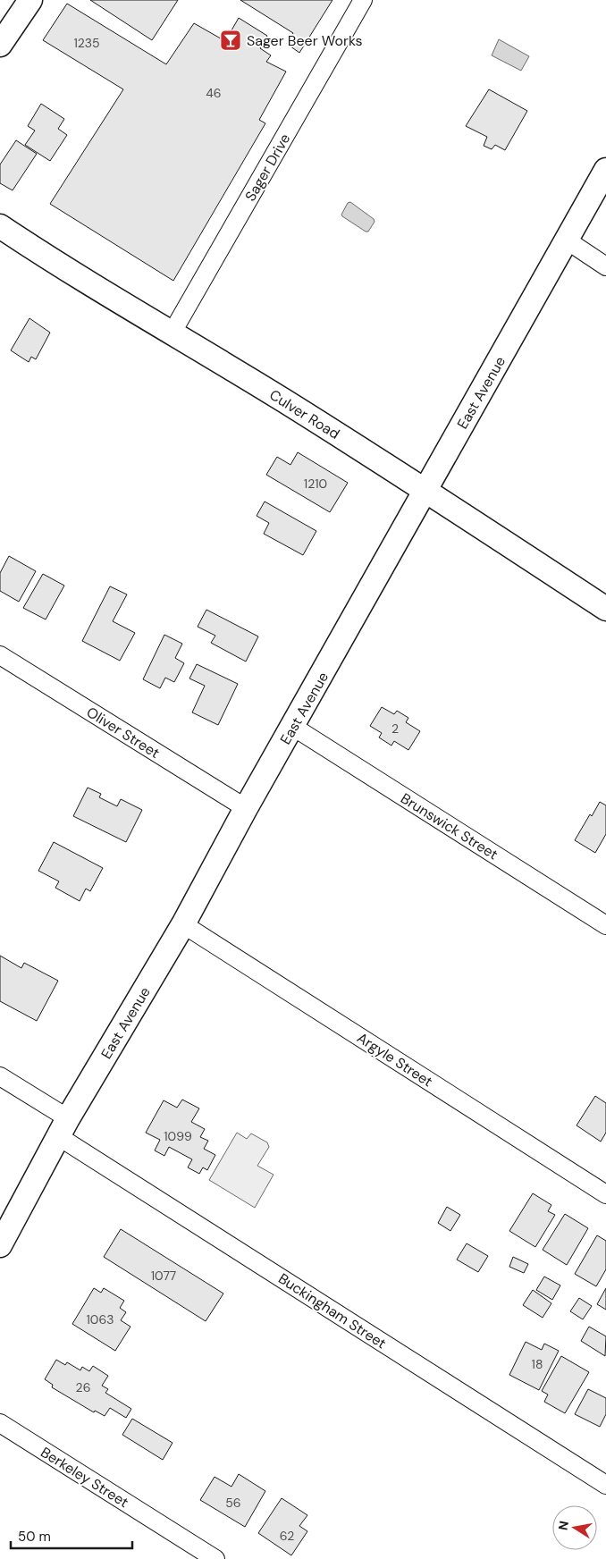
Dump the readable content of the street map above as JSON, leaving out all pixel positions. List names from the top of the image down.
{
  "streets": {
    "main road": ["East Avenue", "Culver Road"],
    "street": [
      "Sager Drive",
      "Oliver Street",
      "Brunswick Street",
      "Argyle Street",
      "Buckingham Street",
      "Berkeley Street"
    ]
  },
  "crossings": [
    ["Sager Drive", "Culver Road"],
    ["East Avenue", "Culver Road"],
    ["East Avenue", "Oliver Street"],
    ["East Avenue", "Brunswick Street"],
    ["East Avenue", "Argyle Street"],
    ["East Avenue", "Buckingham Street"]
  ],
  "places": {
    "bar": ["Sager Beer Works"]
  },
  "house_numbers": [
    "1235",
    "46",
    "1210",
    "2",
    "1099",
    "1077",
    "1063",
    "18",
    "26",
    "56",
    "62"
  ],
  "scale_bar": "50 m",
  "north": "left"
}
